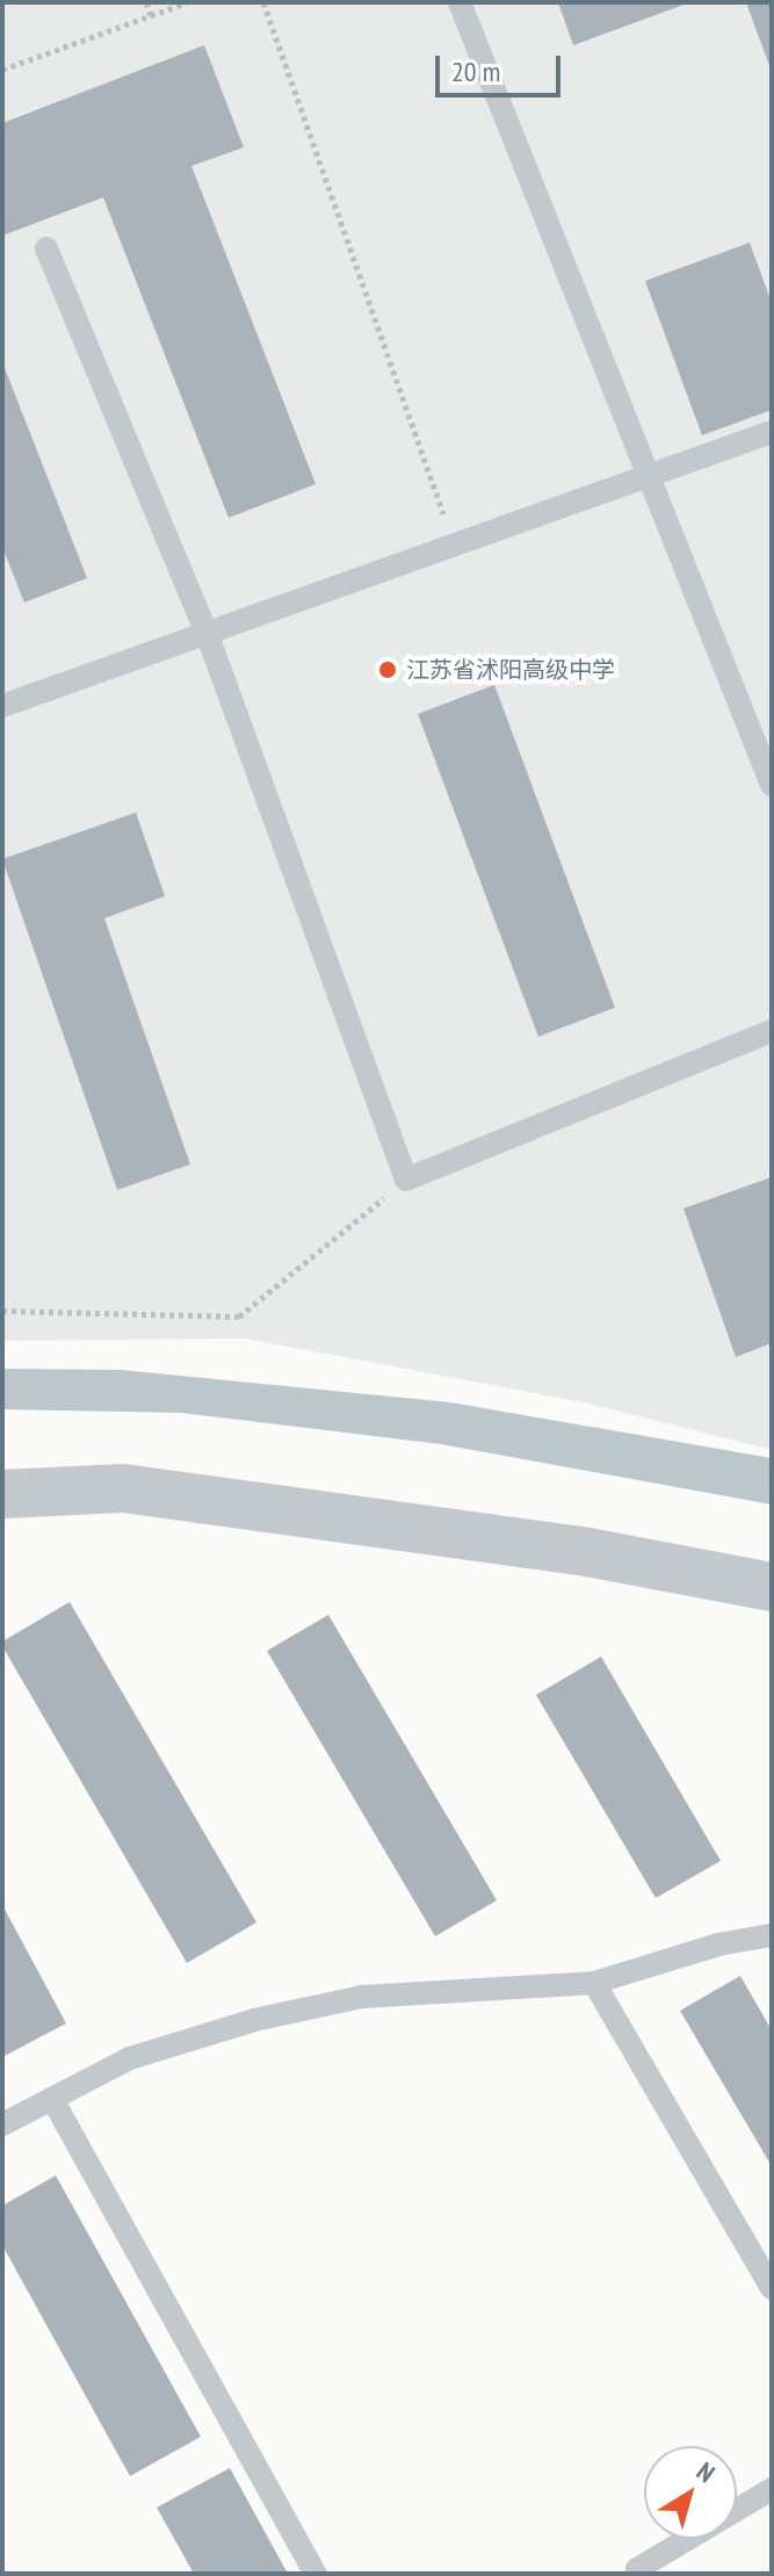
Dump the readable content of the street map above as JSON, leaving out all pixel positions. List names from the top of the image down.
{
  "places": ["江苏省沭阳高级中学"],
  "scale_bar": "20 m",
  "north": "top right"
}
